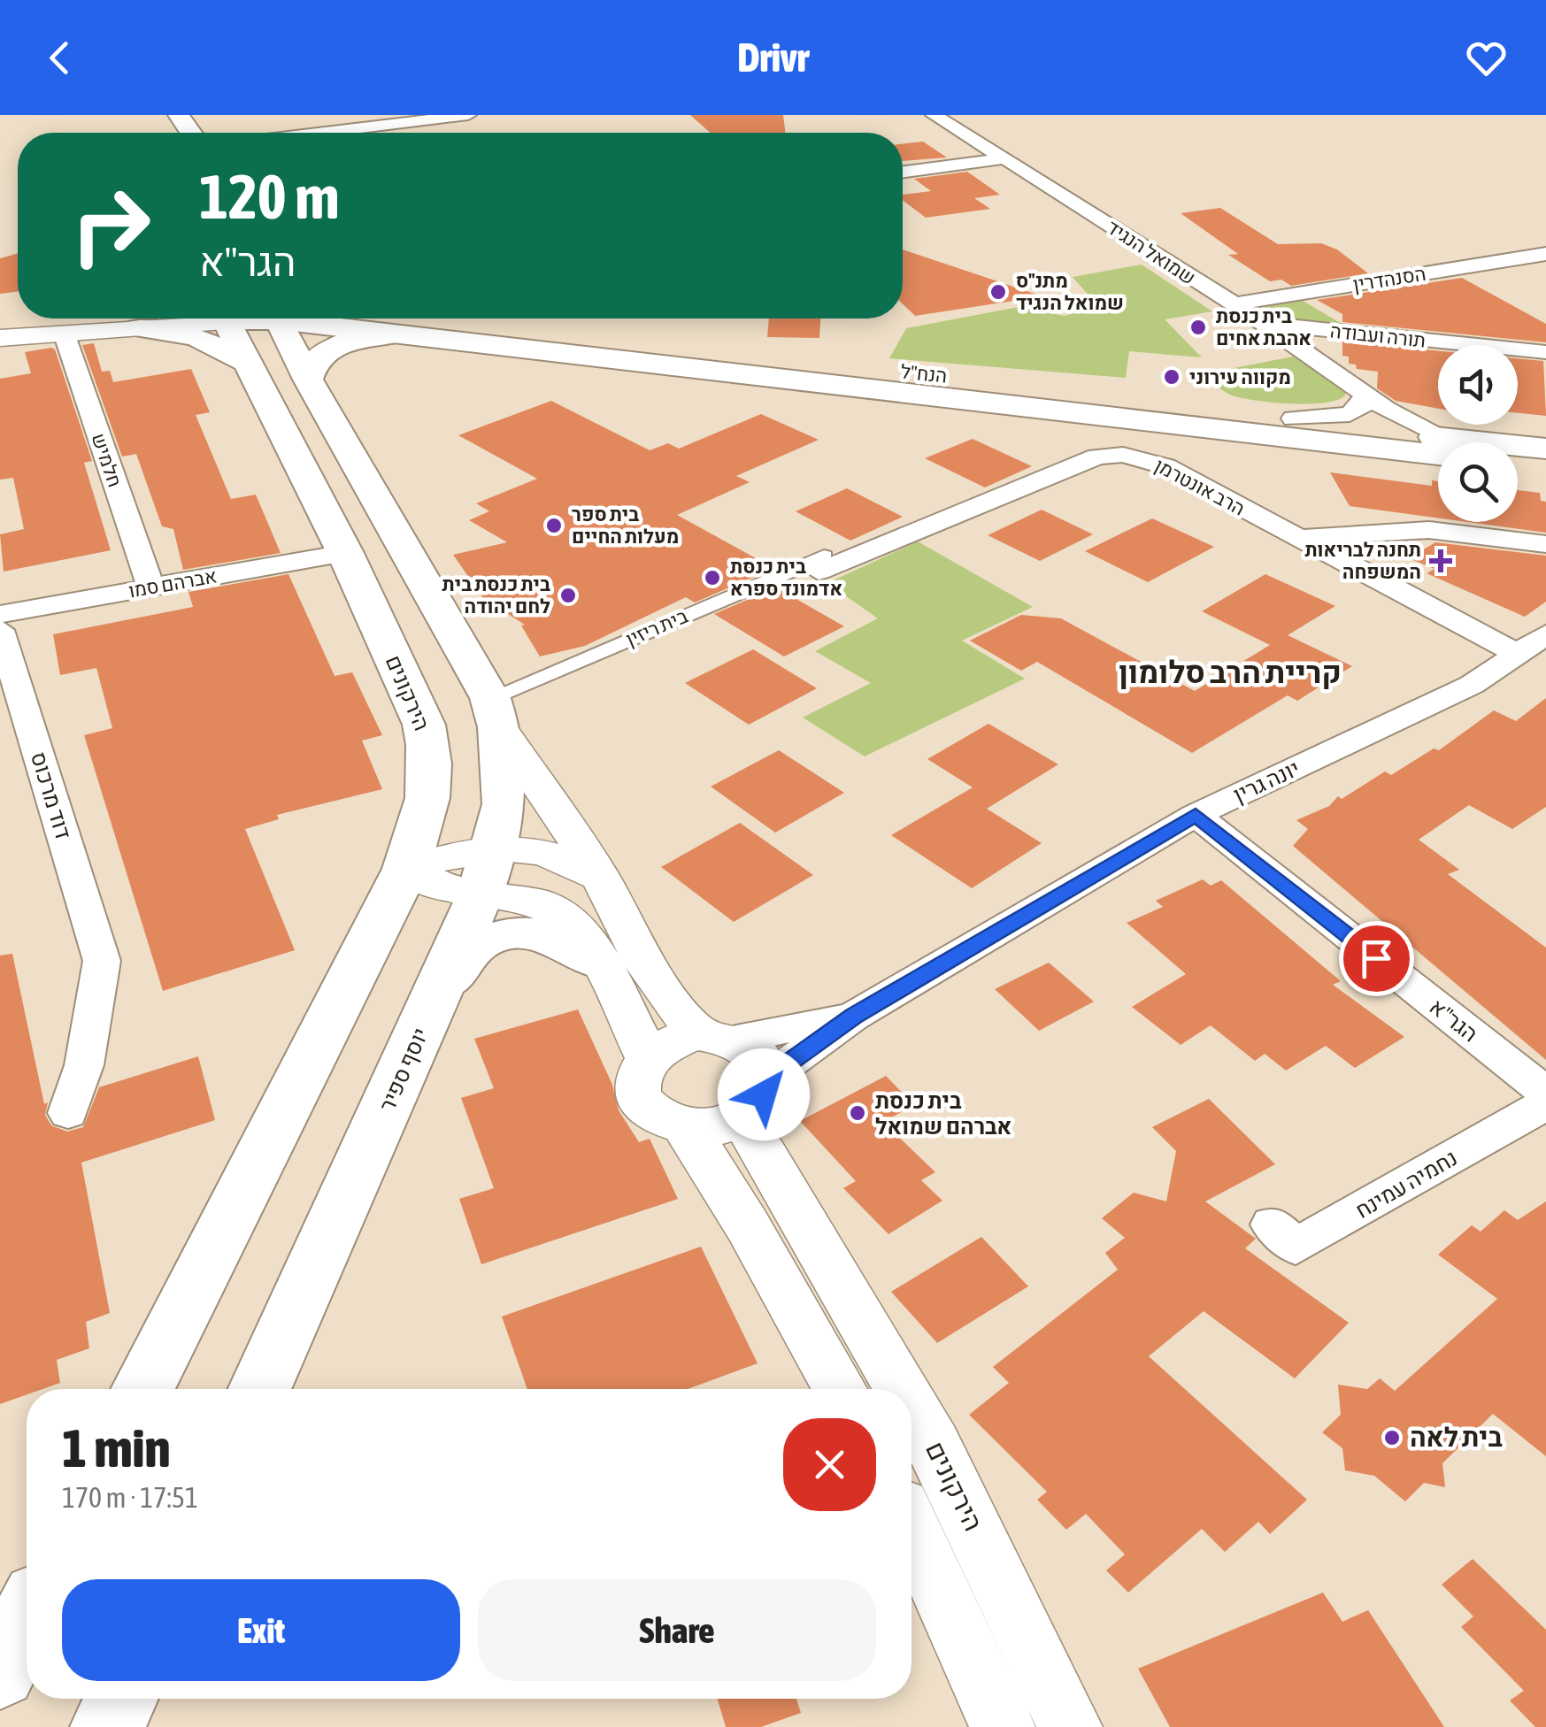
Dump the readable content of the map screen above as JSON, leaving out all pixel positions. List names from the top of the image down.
{
  "streets": {
    "main road": ["הנח\"ל", "הירקונים", "יוסף ספיר"],
    "street": [
      "שמואל הנגיד",
      "הסנהדרין",
      "תורה ועבודה",
      "חלמיש",
      "הרב אונטרמן",
      "אברהם סמו",
      "בית ריזין",
      "יונה גרין",
      "דוד מרכוס",
      "הגר\"א",
      "נחמיה עמינח"
    ]
  },
  "crossings": [
    ["שמואל הנגיד", "הסנהדרין"],
    ["שמואל הנגיד", "תורה ועבודה"],
    ["חלמיש", "אברהם סמו"],
    ["הרב אונטרמן", "בית ריזין"],
    ["הרב אונטרמן", "יונה גרין"],
    ["אברהם סמו", "הירקונים"],
    ["בית ריזין", "יוסף ספיר"],
    ["הירקונים", "יונה גרין"],
    ["יונה גרין", "הגר\"א"]
  ],
  "districts": ["קריית הרב סלומון"],
  "places": {
    "other": [
      "מתנ\"ס שמואל הנגיד",
      "בית כנסת אהבת אחים",
      "מקווה עירוני",
      "בית ספר מעלות החיים",
      "בית כנסת אדמונד ספרא",
      "בית כנסת בית לחם יהודה",
      "בית כנסת אברהם שמואל",
      "בית לאה"
    ],
    "health": ["תחנה לבריאות המשפחה"]
  },
  "page": {
    "header": "Drivr",
    "turn": ["120 m", "הגר\"א"],
    "heading": ["1 min", "170 m · 17:51"],
    "buttons": ["Exit", "Share"]
  }
}
